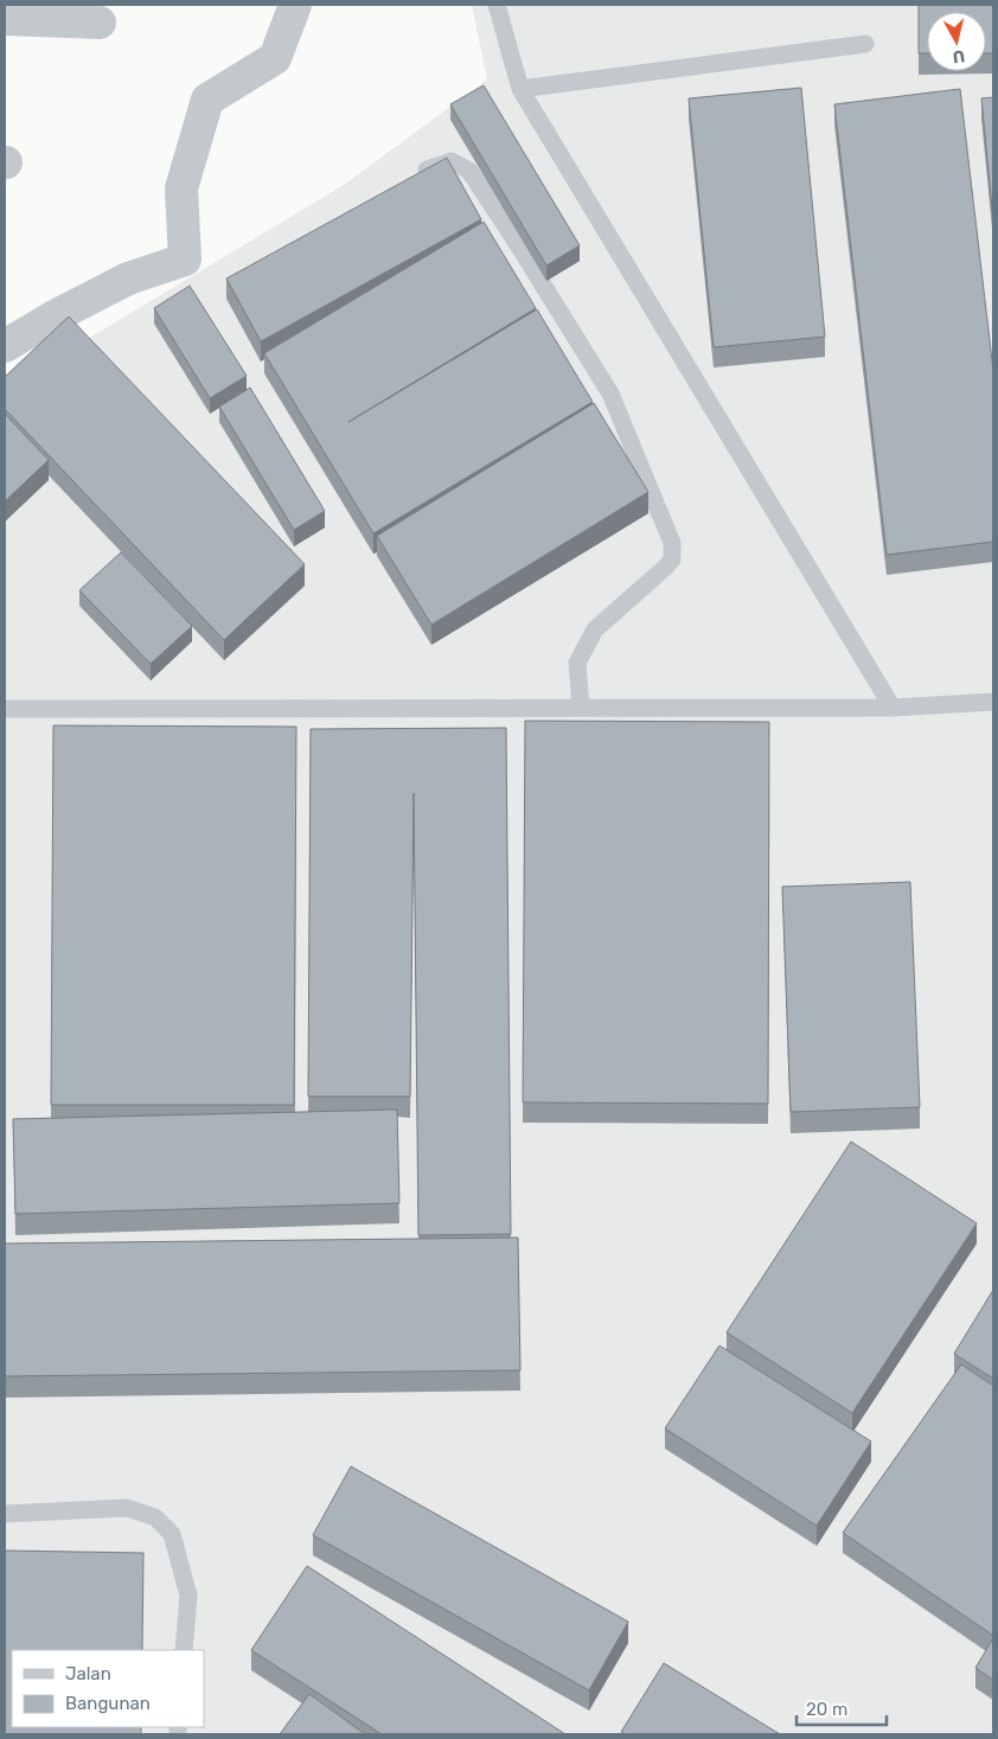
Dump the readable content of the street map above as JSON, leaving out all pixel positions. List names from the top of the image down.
{
  "legend": ["Jalan", "Bangunan"],
  "scale_bar": "20 m",
  "north": "bottom"
}
